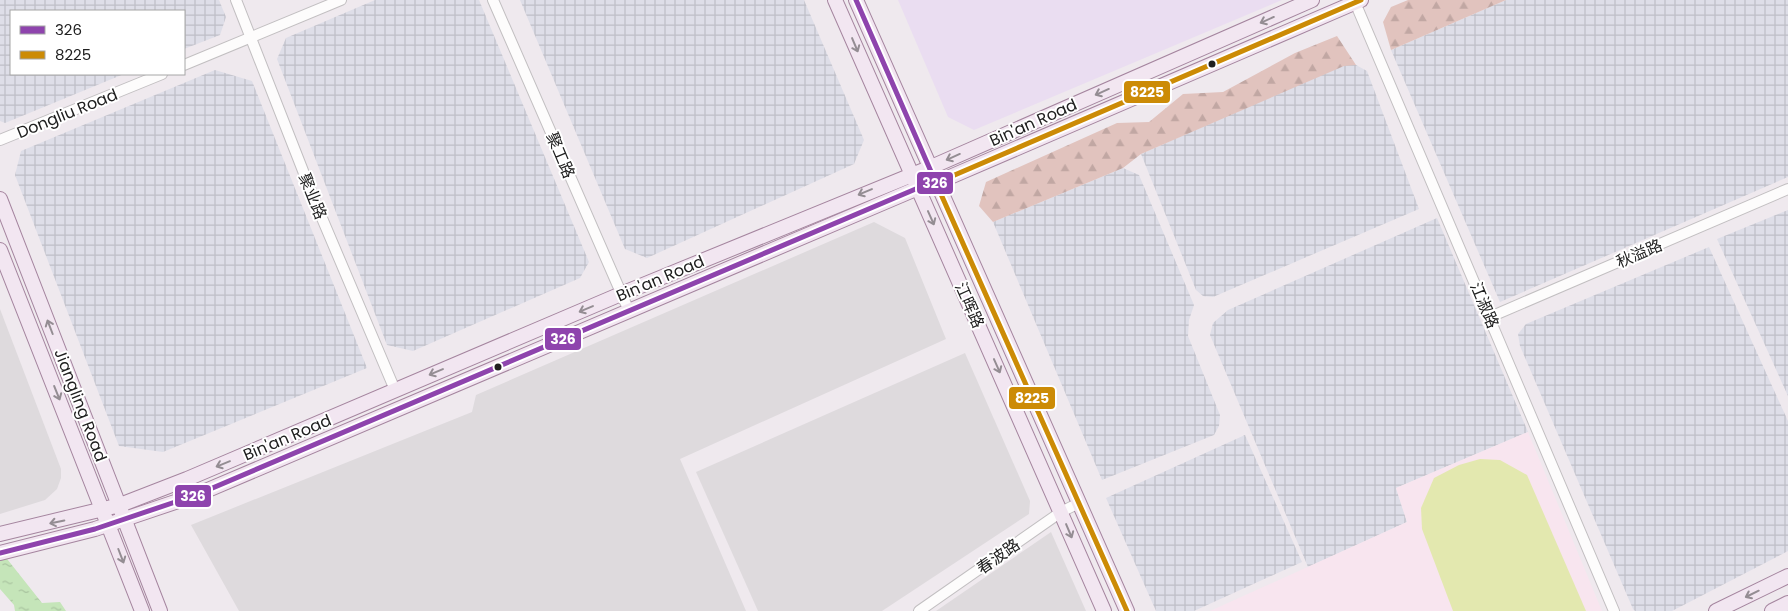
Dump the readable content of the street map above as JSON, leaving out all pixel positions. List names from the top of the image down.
{
  "streets": {
    "main road": ["Bin'an Road", "江晖路", "Jiangling Road"],
    "street": [
      "Dongliu Road",
      "聚工路",
      "聚业路",
      "秋溢路",
      "江淑路",
      "春波路"
    ]
  },
  "crossings": [
    ["Bin'an Road", "聚工路"],
    ["Bin'an Road", "聚业路"],
    ["Bin'an Road", "江晖路"],
    ["Bin'an Road", "江淑路"],
    ["Bin'an Road", "Jiangling Road"],
    ["秋溢路", "江淑路"],
    ["江晖路", "春波路"]
  ],
  "lines": ["transit line 326", "transit line 8225"],
  "legend": ["326", "8225"]
}
